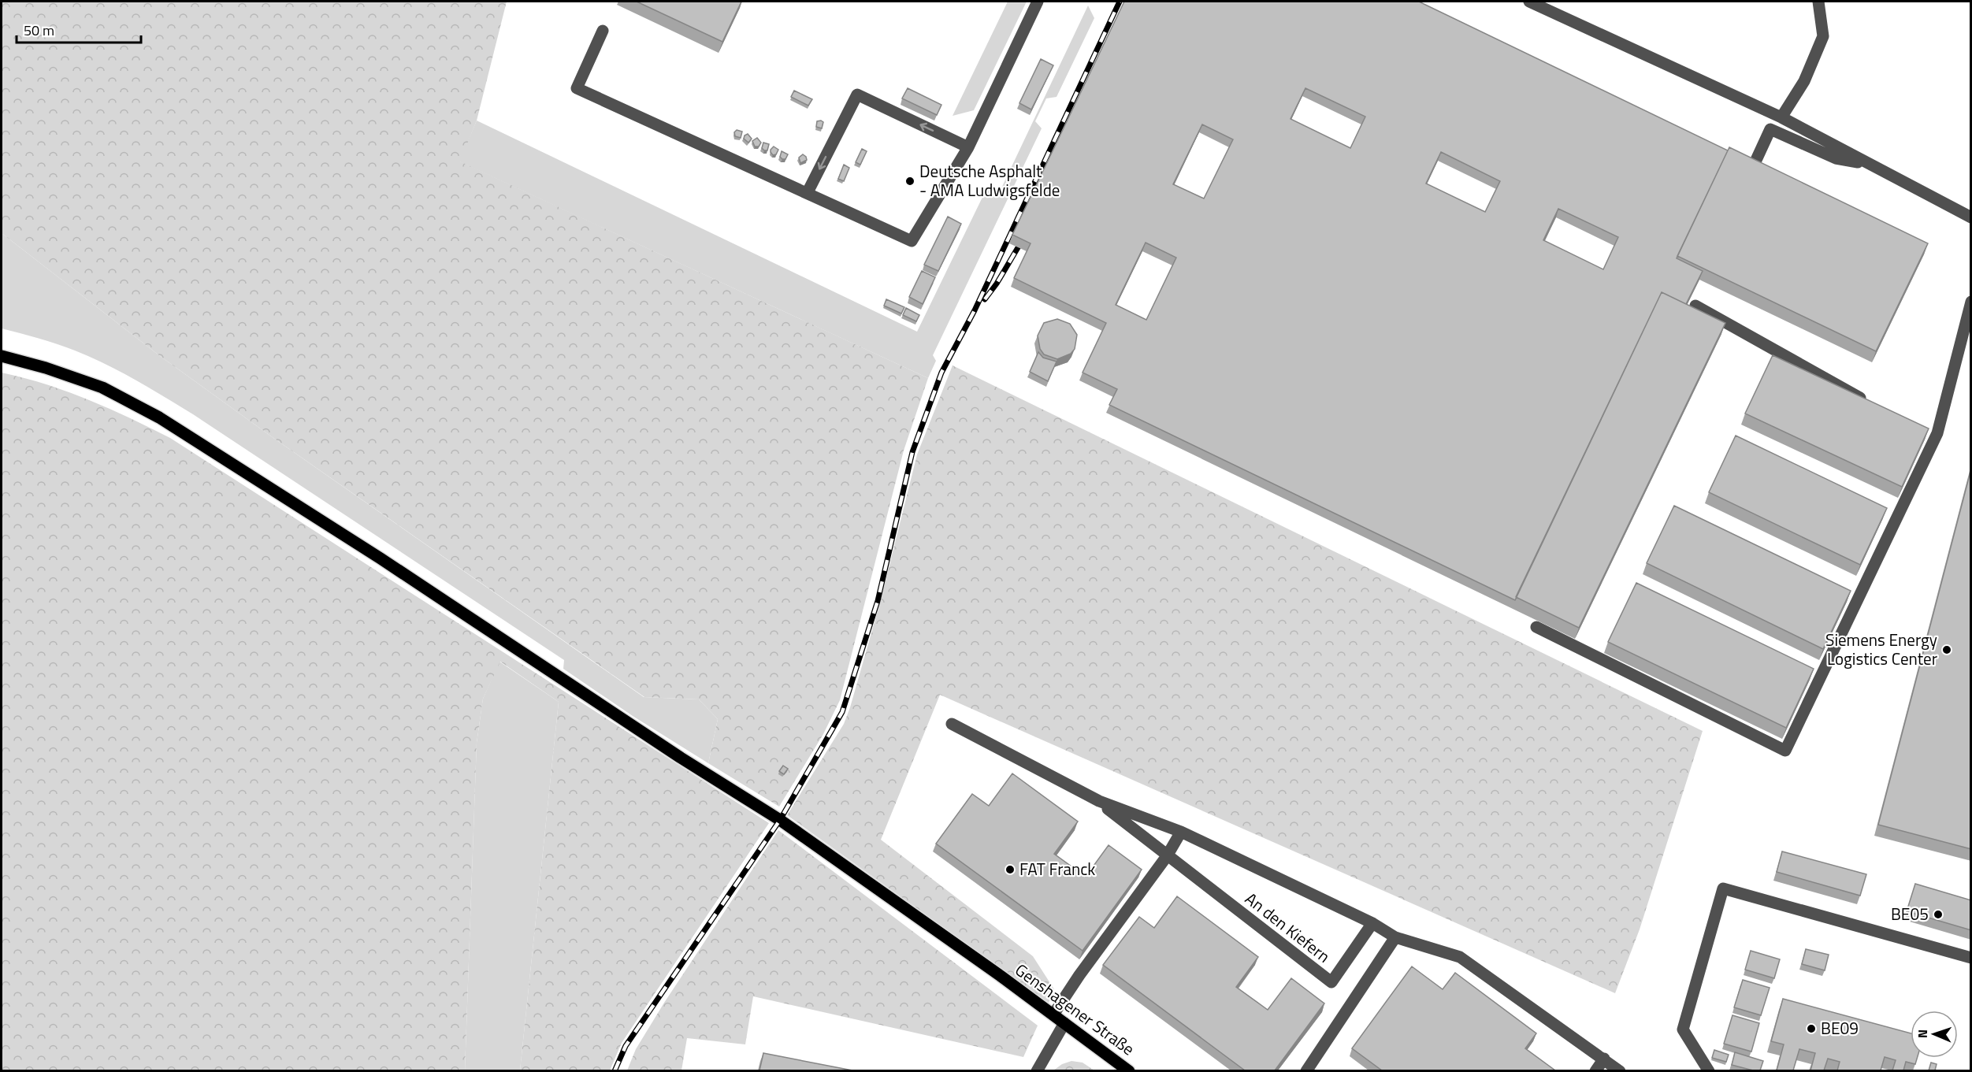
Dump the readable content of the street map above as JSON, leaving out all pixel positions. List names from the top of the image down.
{
  "streets": {
    "main road": ["Genshagener Straße"],
    "street": ["An den Kiefern"]
  },
  "places": [
    "Deutsche Asphalt - AMA Ludwigsfelde",
    "Siemens Energy Logistics Center",
    "FAT Franck",
    "BE05",
    "BE09"
  ],
  "scale_bar": "50 m",
  "north": "left"
}
